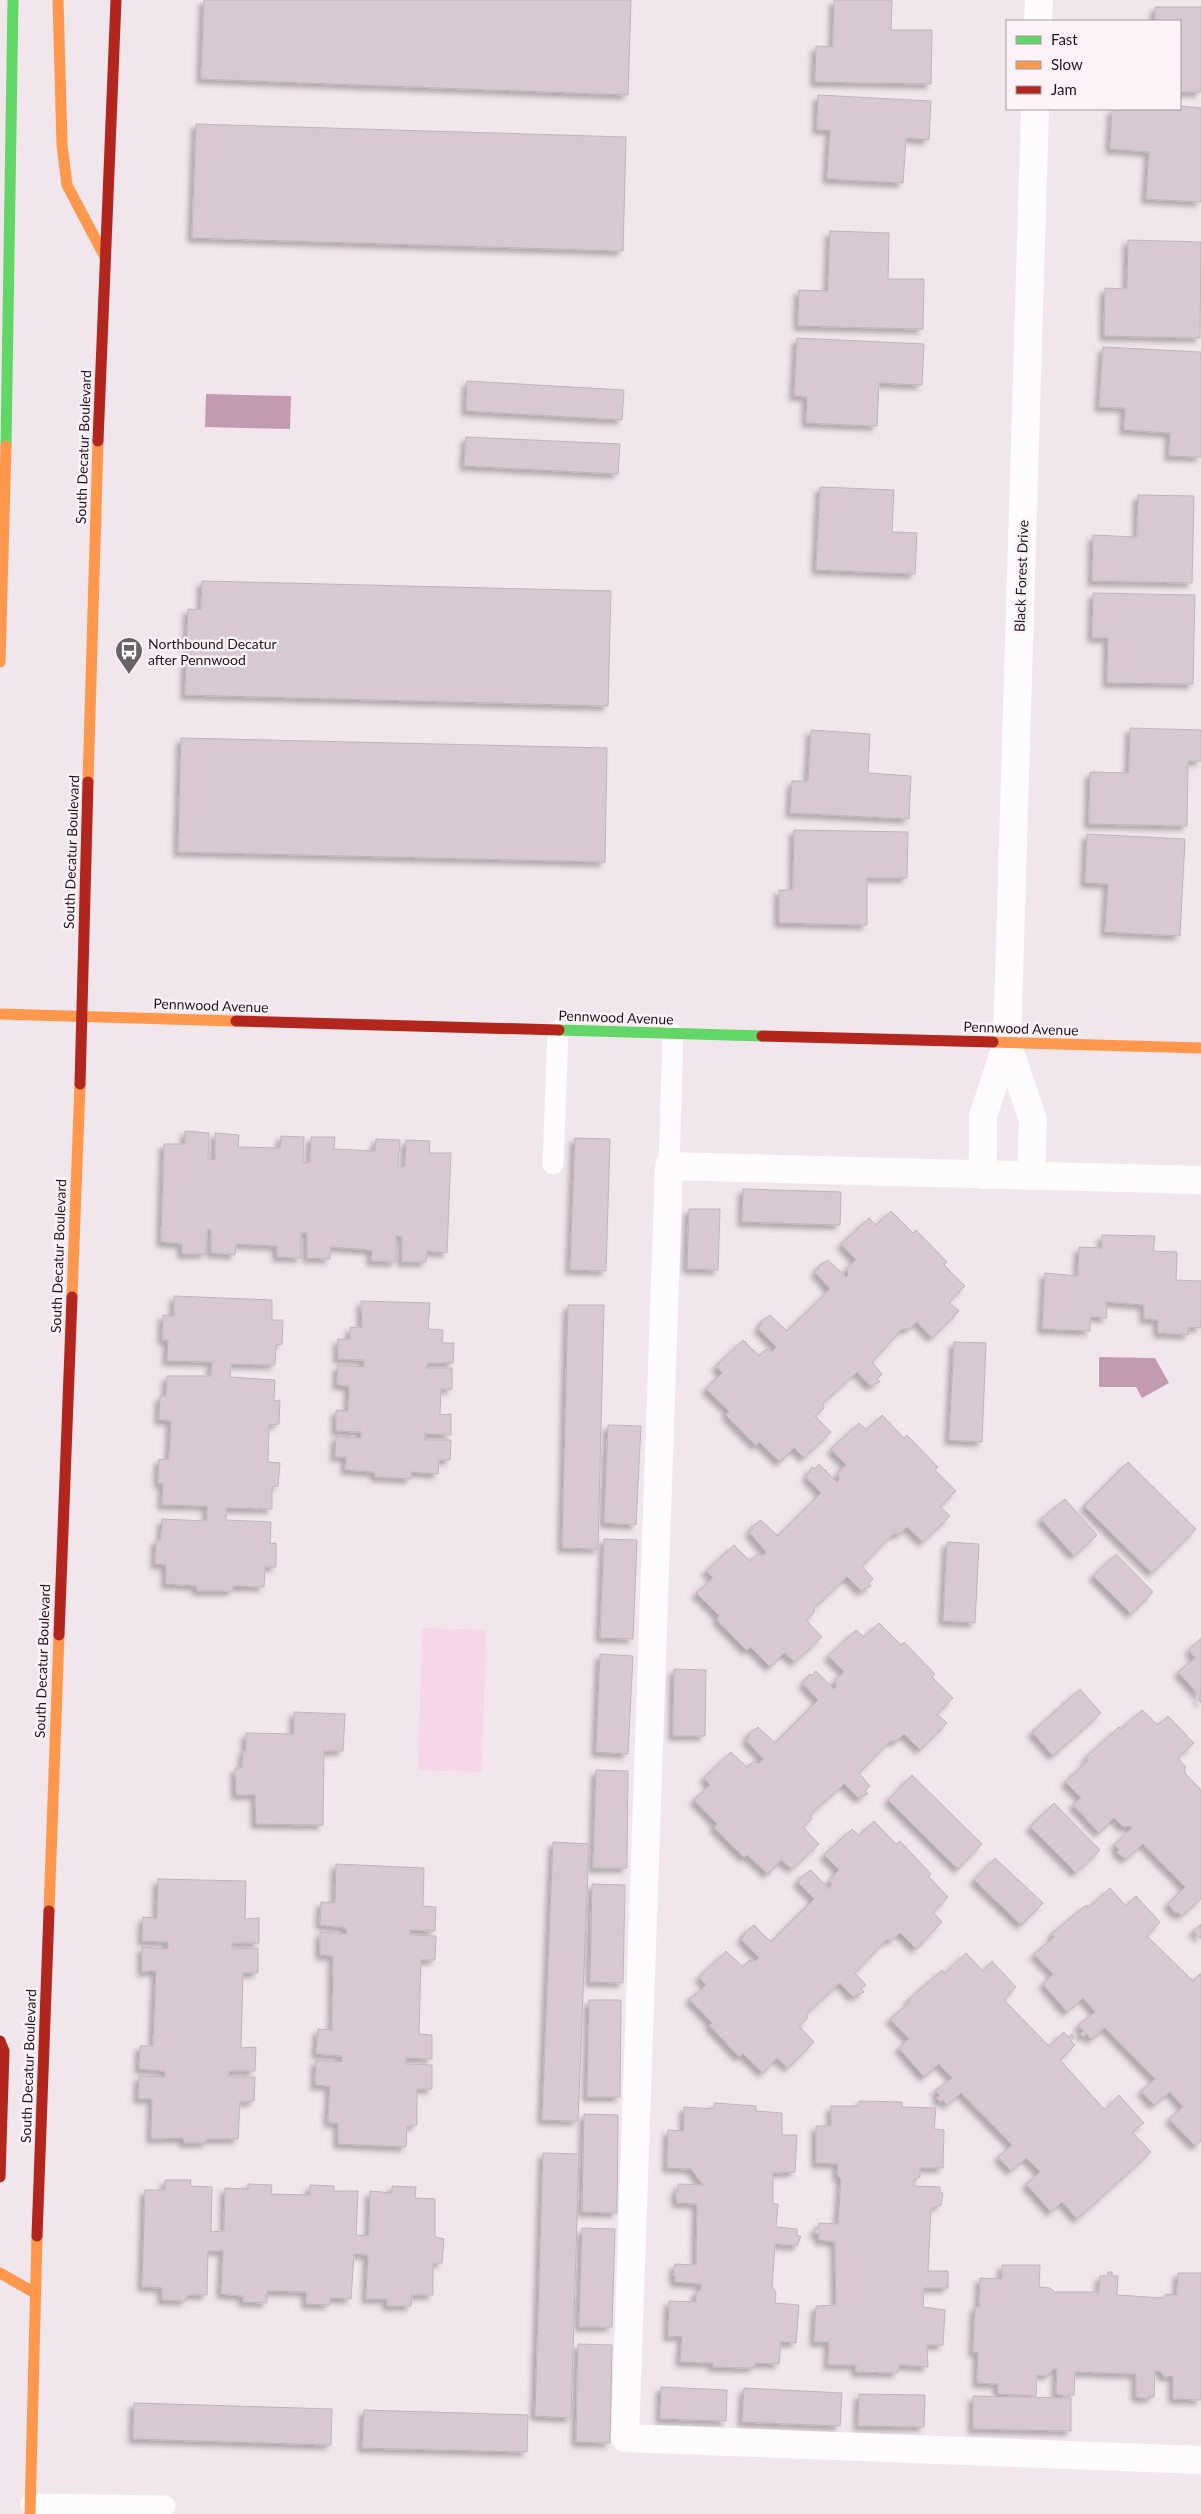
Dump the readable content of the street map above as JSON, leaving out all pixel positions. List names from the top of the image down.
{
  "streets": {
    "main road": ["South Decatur Boulevard", "Pennwood Avenue"],
    "street": ["Black Forest Drive"]
  },
  "crossings": [
    ["South Decatur Boulevard", "Pennwood Avenue"],
    ["Black Forest Drive", "Pennwood Avenue"]
  ],
  "places": {
    "bus stop": ["Northbound Decatur after Pennwood"]
  },
  "legend": ["Fast", "Slow", "Jam"]
}
